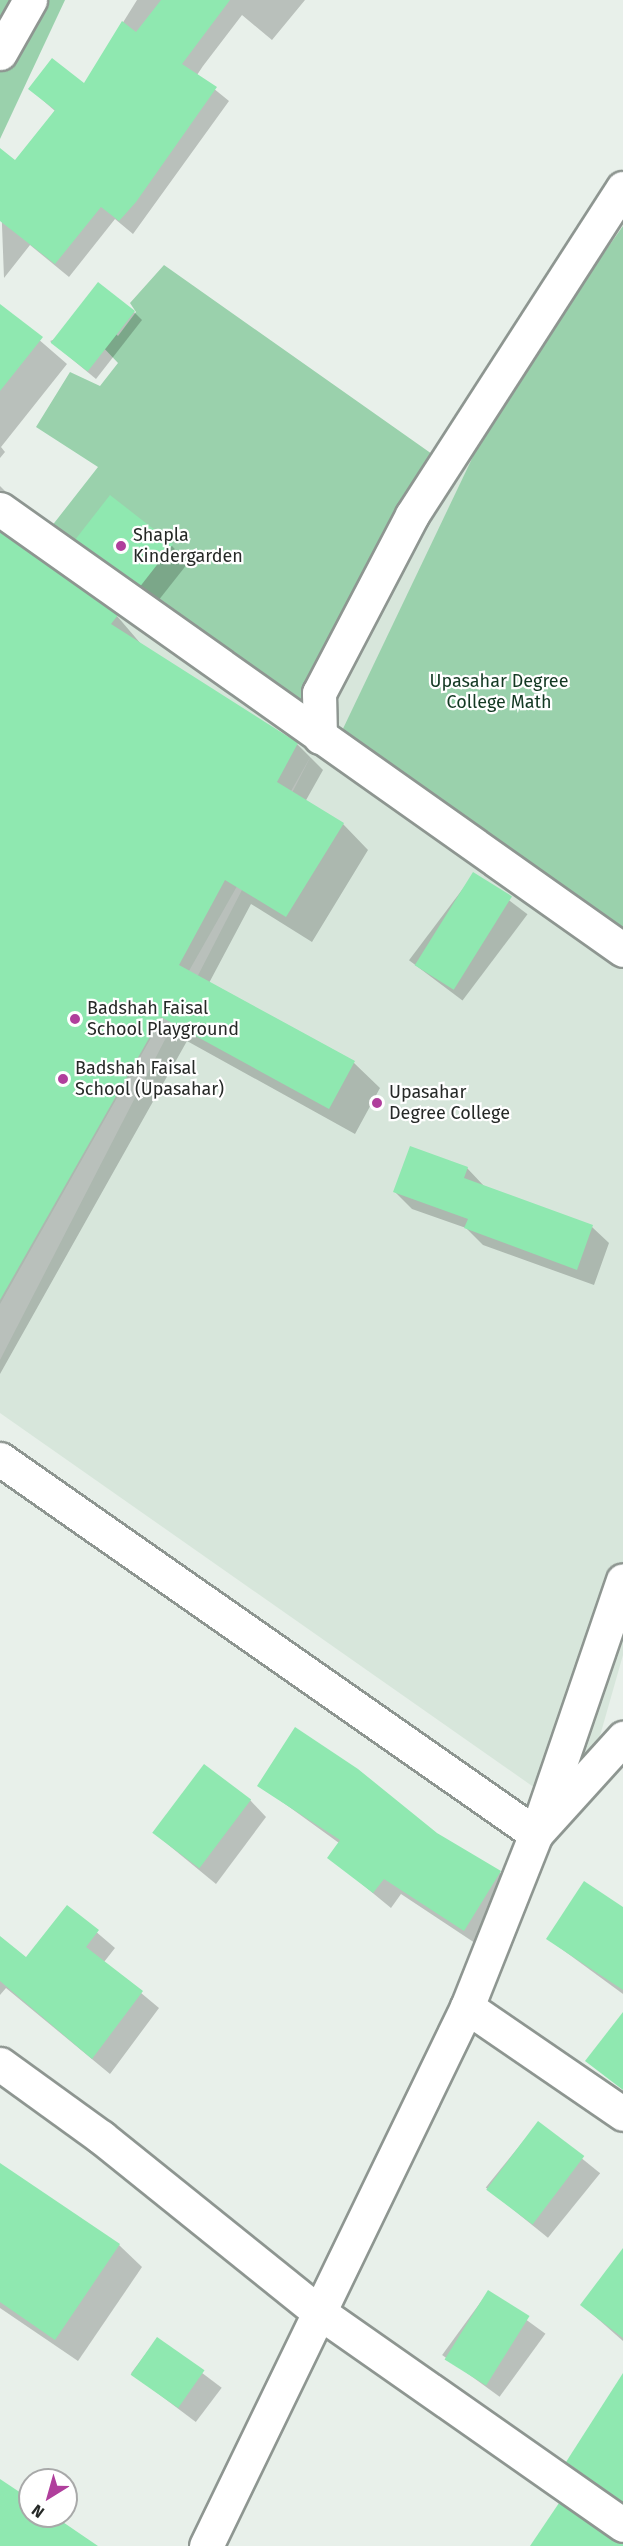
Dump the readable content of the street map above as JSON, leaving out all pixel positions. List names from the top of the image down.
{
  "parks": ["Upasahar Degree College Math"],
  "places": [
    "Shapla Kindergarden",
    "Badshah Faisal School Playground",
    "Badshah Faisal School (Upasahar)",
    "Upasahar Degree College"
  ],
  "north": "bottom left"
}
